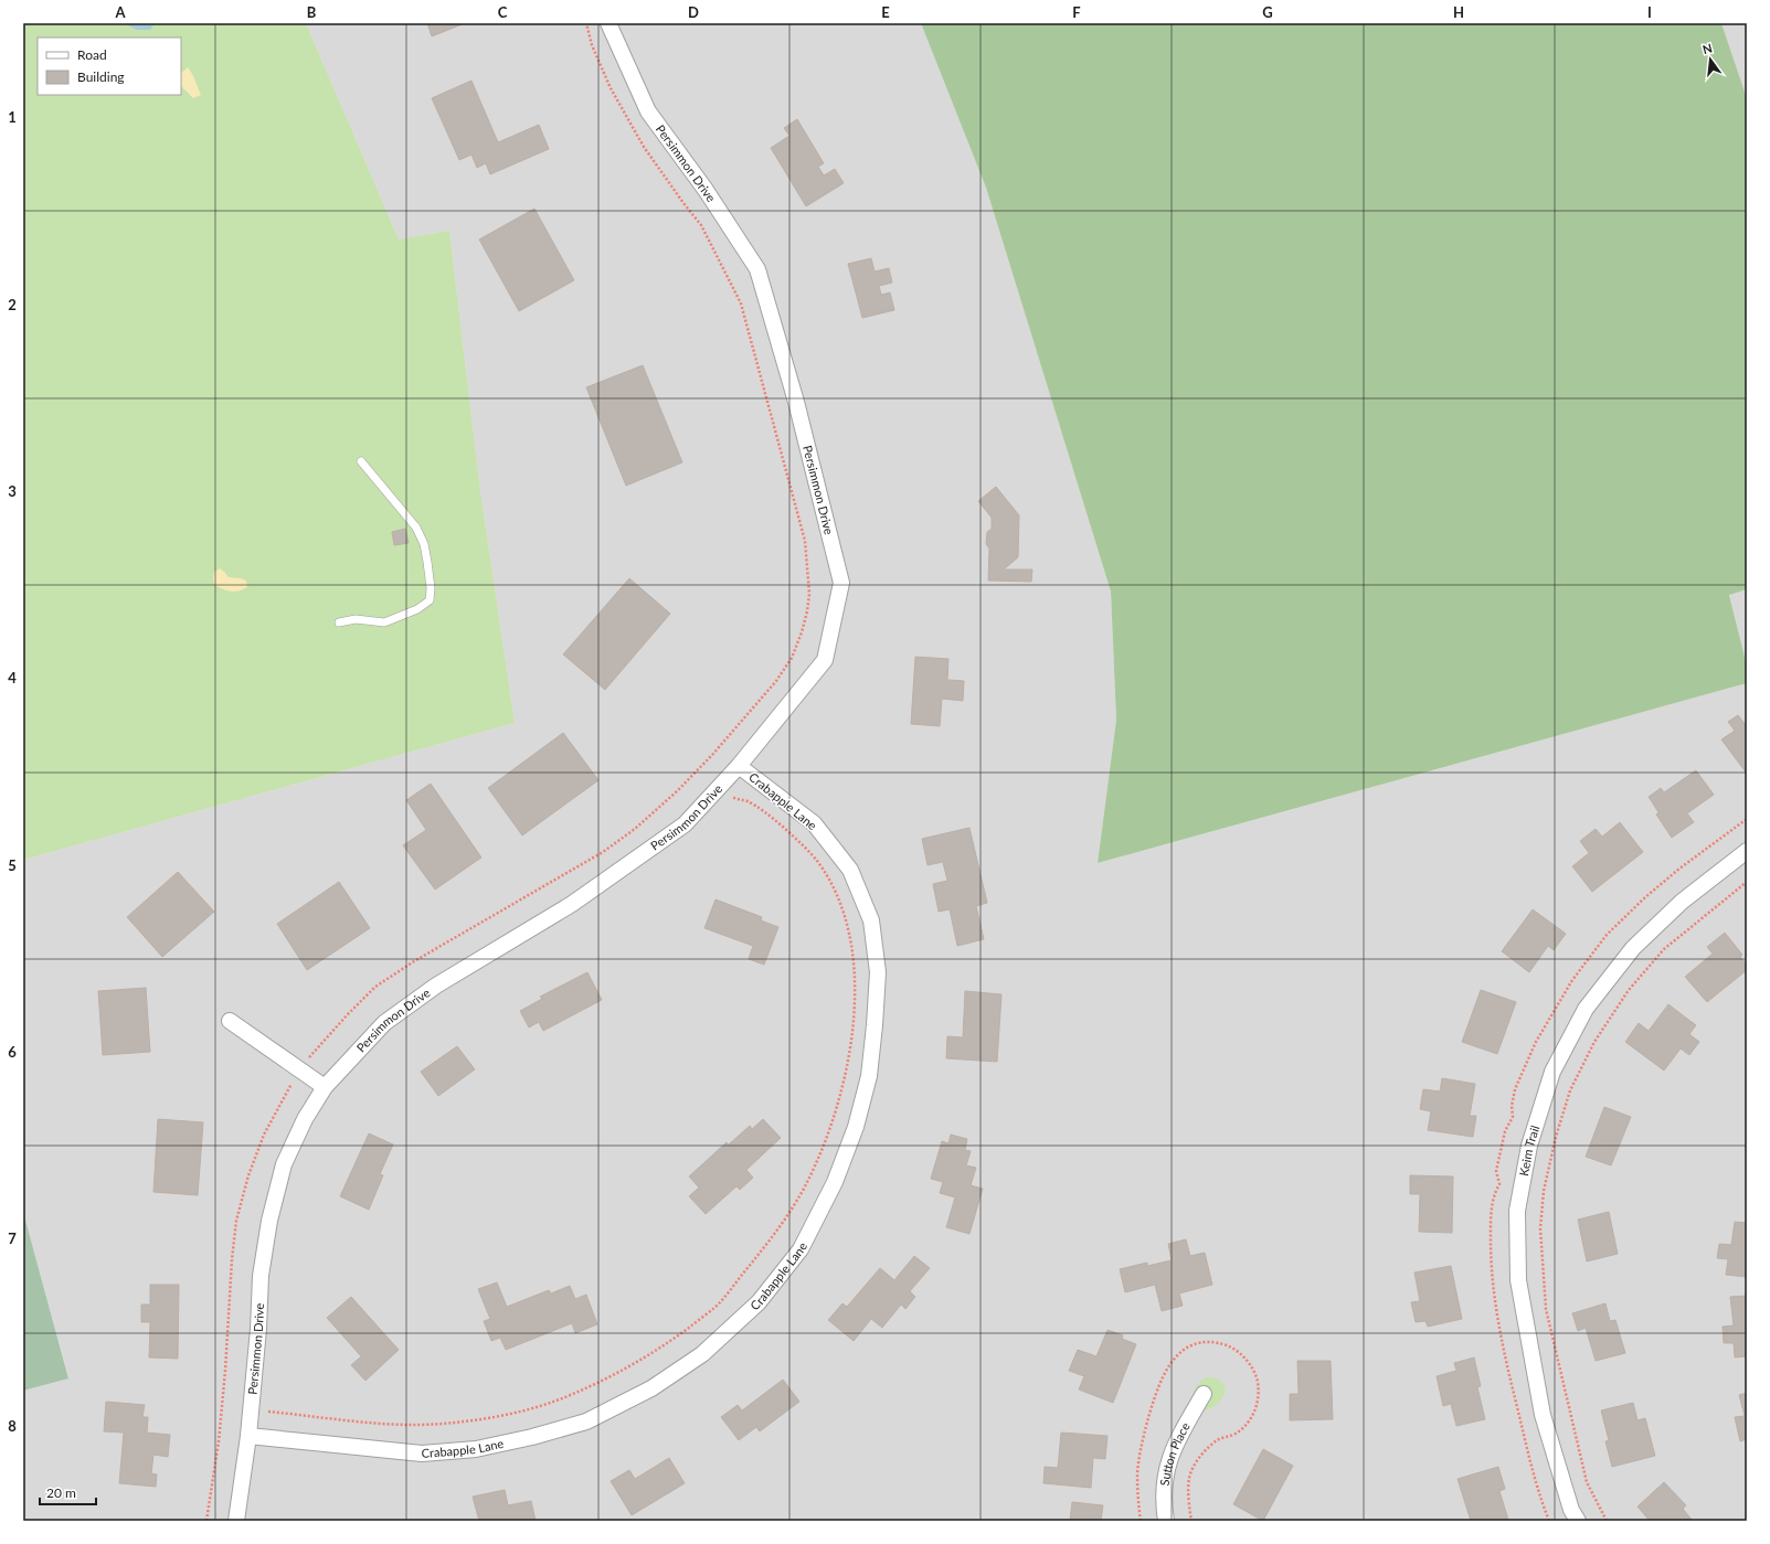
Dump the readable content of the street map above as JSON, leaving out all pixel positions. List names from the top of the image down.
{
  "streets": {
    "street": [
      "Persimmon Drive",
      "Crabapple Lane",
      "Keim Trail",
      "Sutton Place"
    ]
  },
  "crossings": [
    ["Persimmon Drive", "Crabapple Lane"]
  ],
  "legend": ["Road", "Building"],
  "scale_bar": "20 m",
  "north": "top",
  "grid": {
    "columns": [
      "A",
      "B",
      "C",
      "D",
      "E",
      "F",
      "G",
      "H",
      "I"
    ],
    "rows": [
      "1",
      "2",
      "3",
      "4",
      "5",
      "6",
      "7",
      "8"
    ]
  }
}
